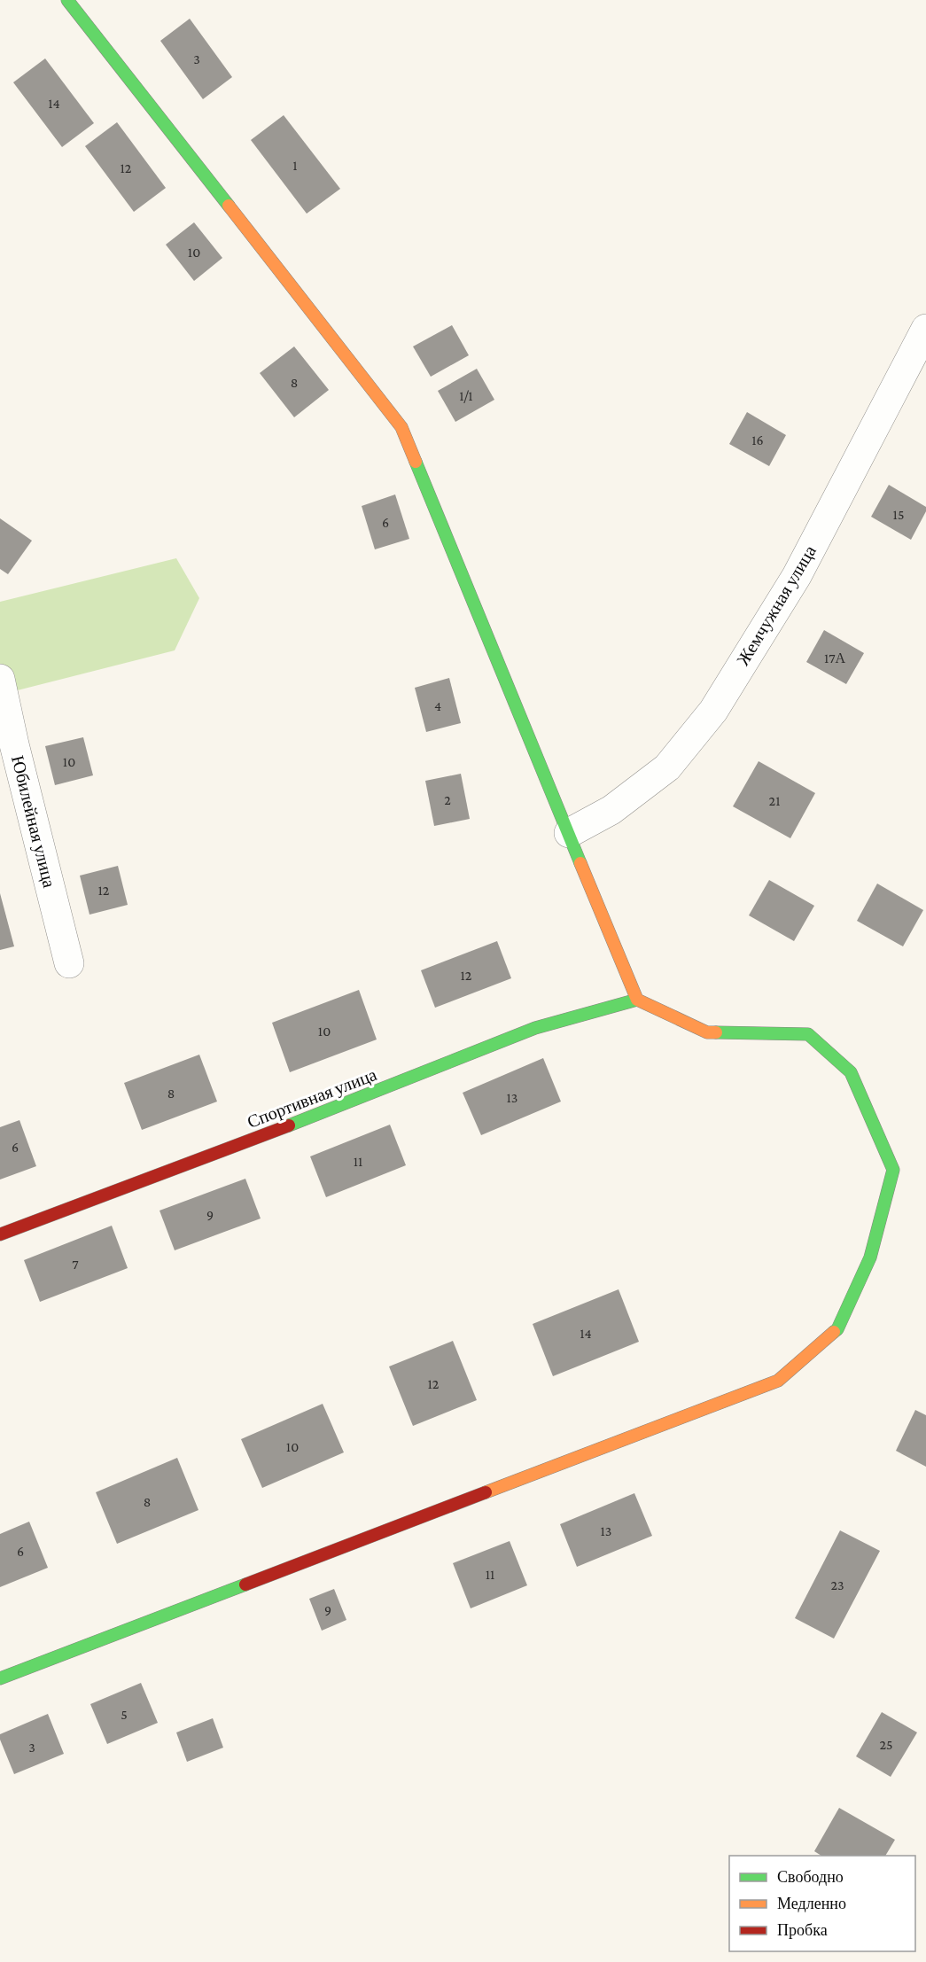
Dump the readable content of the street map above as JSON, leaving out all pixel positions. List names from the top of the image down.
{
  "streets": {
    "street": ["Жемчужная улица", "Юбилейная улица", "Спортивная улица"]
  },
  "house_numbers": [
    "3",
    "14",
    "1",
    "12",
    "10",
    "8",
    "1/1",
    "16",
    "15",
    "6",
    "17А",
    "4",
    "10",
    "2",
    "21",
    "12",
    "12",
    "10",
    "8",
    "13",
    "6",
    "11",
    "9",
    "7",
    "14",
    "12",
    "10",
    "8",
    "13",
    "6",
    "11",
    "23",
    "9",
    "5",
    "25",
    "3"
  ],
  "legend": ["Свободно", "Медленно", "Пробка"]
}
